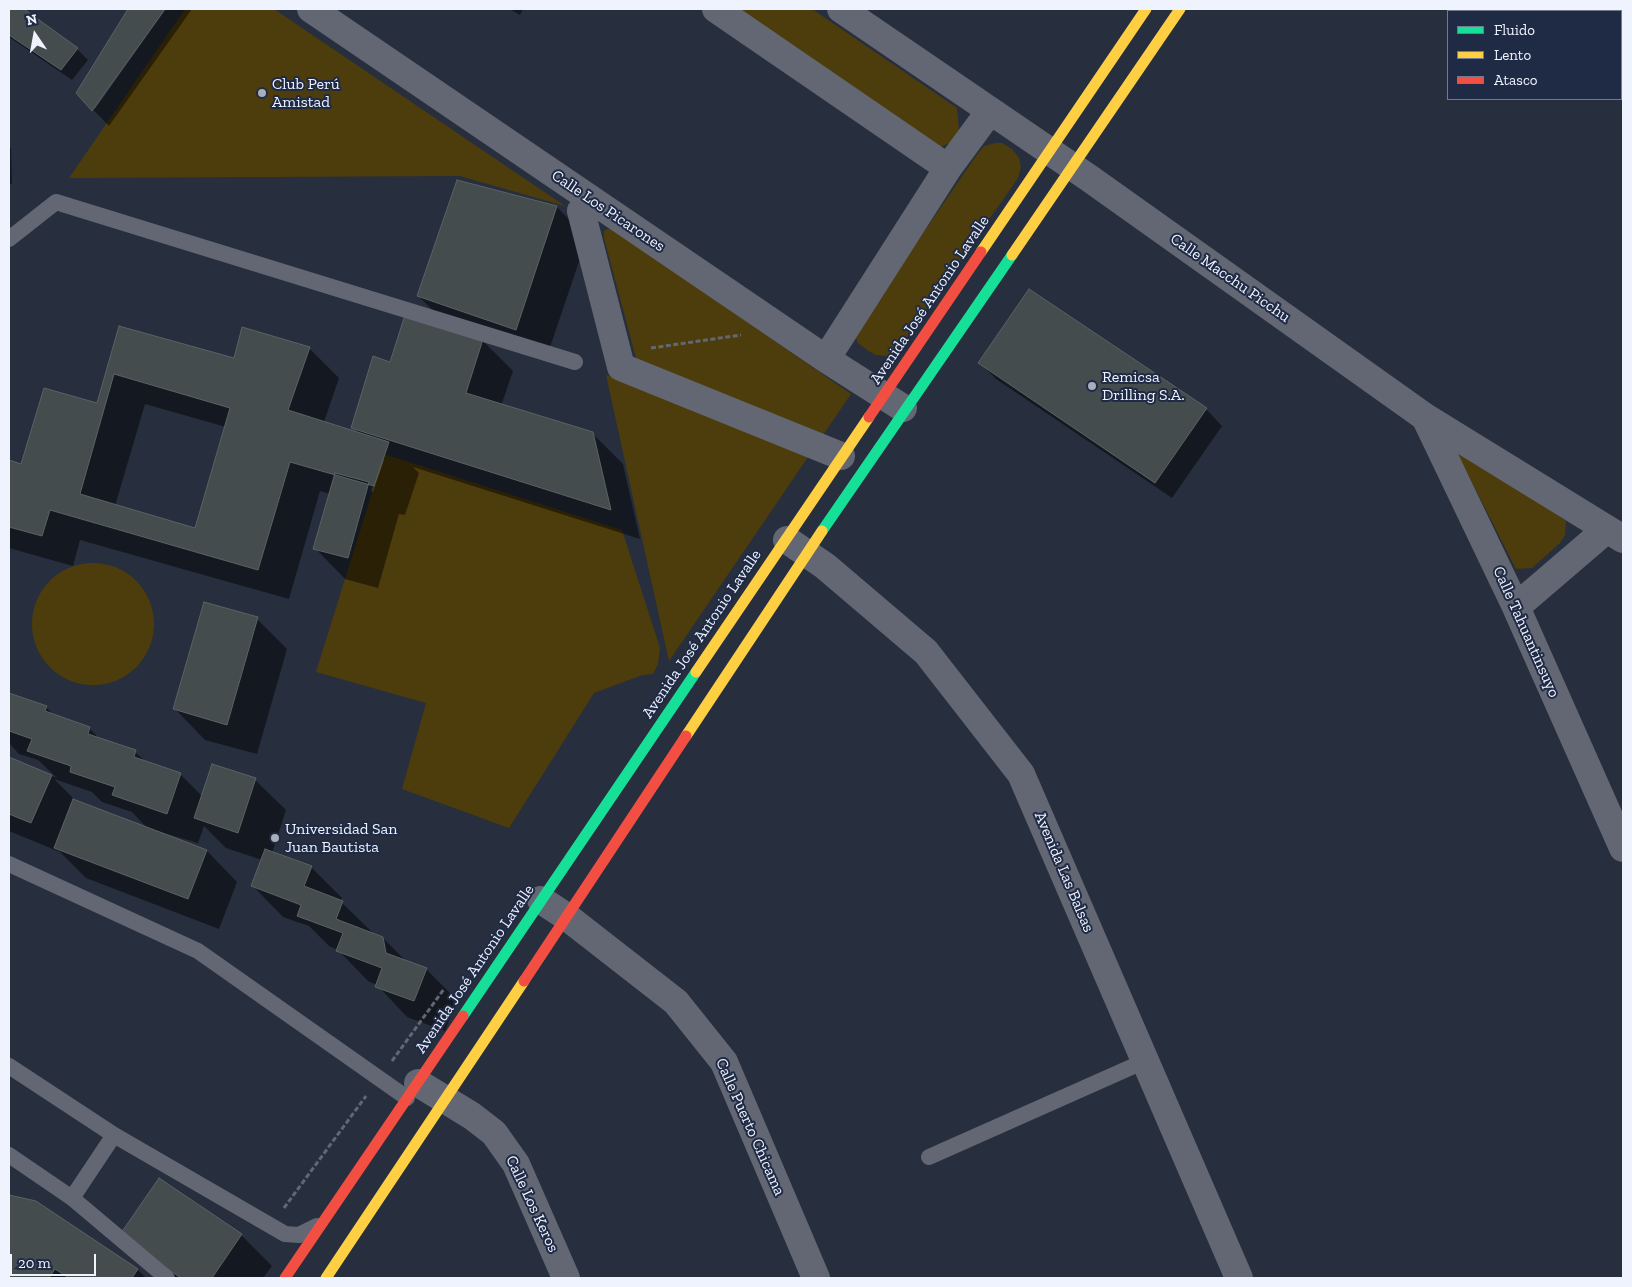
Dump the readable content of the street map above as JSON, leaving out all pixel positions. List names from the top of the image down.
{
  "streets": {
    "main road": ["Avenida José Antonio Lavalle"],
    "street": [
      "Calle Los Picarones",
      "Calle Macchu Picchu",
      "Calle Tahuantinsuyo",
      "Avenida Las Balsas",
      "Calle Puerto Chicama",
      "Calle Los Keros"
    ]
  },
  "crossings": [
    ["Calle Los Picarones", "Avenida José Antonio Lavalle"],
    ["Calle Macchu Picchu", "Avenida José Antonio Lavalle"],
    ["Calle Macchu Picchu", "Calle Tahuantinsuyo"],
    ["Avenida José Antonio Lavalle", "Avenida Las Balsas"],
    ["Avenida José Antonio Lavalle", "Calle Puerto Chicama"],
    ["Avenida José Antonio Lavalle", "Calle Los Keros"]
  ],
  "places": ["Club Perú Amistad", "Remicsa Drilling S.A.", "Universidad San Juan Bautista"],
  "legend": ["Fluido", "Lento", "Atasco"],
  "scale_bar": "20 m",
  "north": "top"
}
